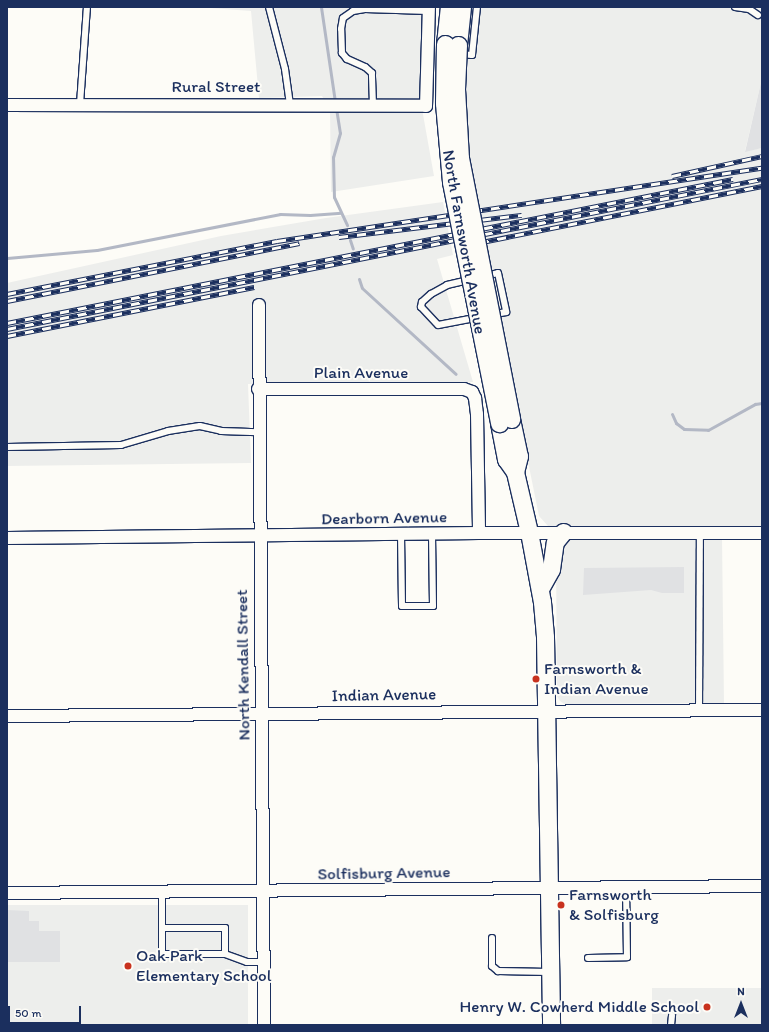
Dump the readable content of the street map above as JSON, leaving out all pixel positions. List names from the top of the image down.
{
  "streets": {
    "main road": ["North Farnsworth Avenue"],
    "street": [
      "Rural Street",
      "Plain Avenue",
      "Dearborn Avenue",
      "North Kendall Street",
      "Indian Avenue",
      "Solfisburg Avenue"
    ]
  },
  "crossings": [
    ["North Farnsworth Avenue", "Dearborn Avenue"],
    ["North Farnsworth Avenue", "Indian Avenue"],
    ["North Farnsworth Avenue", "Solfisburg Avenue"],
    ["Plain Avenue", "Dearborn Avenue"],
    ["Plain Avenue", "North Kendall Street"],
    ["Dearborn Avenue", "North Kendall Street"],
    ["North Kendall Street", "Indian Avenue"],
    ["North Kendall Street", "Solfisburg Avenue"]
  ],
  "places": [
    "Farnsworth & Indian Avenue",
    "Farnsworth & Solfisburg",
    "Oak Park Elementary School",
    "Henry W. Cowherd Middle School"
  ],
  "scale_bar": "50 m",
  "north": "top"
}
